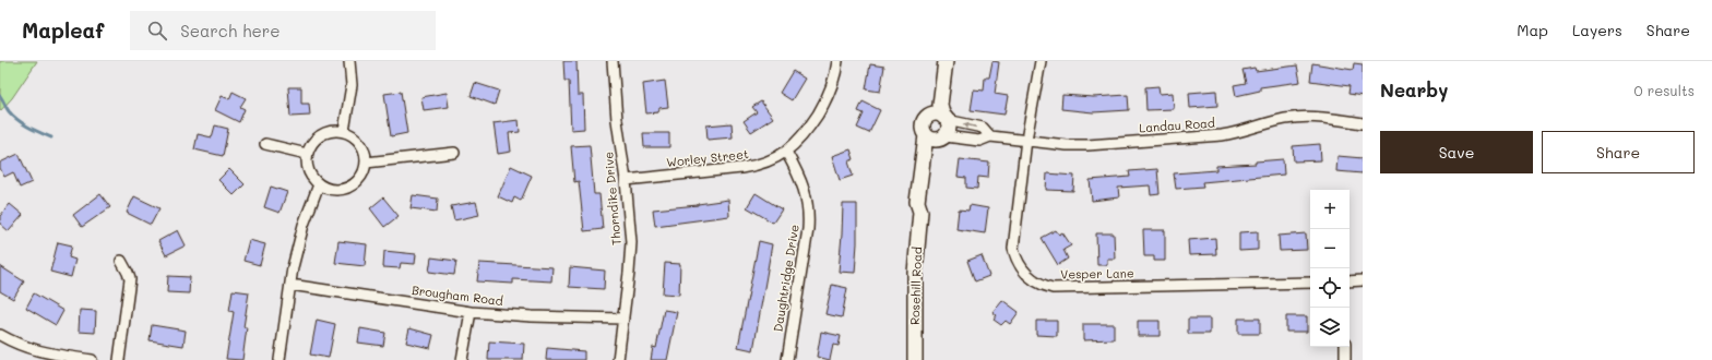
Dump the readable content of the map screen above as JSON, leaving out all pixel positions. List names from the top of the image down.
{
  "streets": {
    "main road": ["Rosehill Road"],
    "street": [
      "Landau Road",
      "Worley Street",
      "Thorndike Drive",
      "Vesper Lane",
      "Daughtridge Drive",
      "Brougham Road"
    ]
  },
  "crossings": [
    ["Landau Road", "Vesper Lane"],
    ["Landau Road", "Rosehill Road"],
    ["Worley Street", "Thorndike Drive"],
    ["Worley Street", "Daughtridge Drive"],
    ["Thorndike Drive", "Brougham Road"]
  ],
  "page": {
    "header": "Mapleaf",
    "search": "Search here",
    "nav": ["Map", "Layers", "Share"],
    "heading": ["Nearby", "0 results"],
    "buttons": ["Save", "Share"],
    "map_buttons": ["+", "−"]
  }
}
